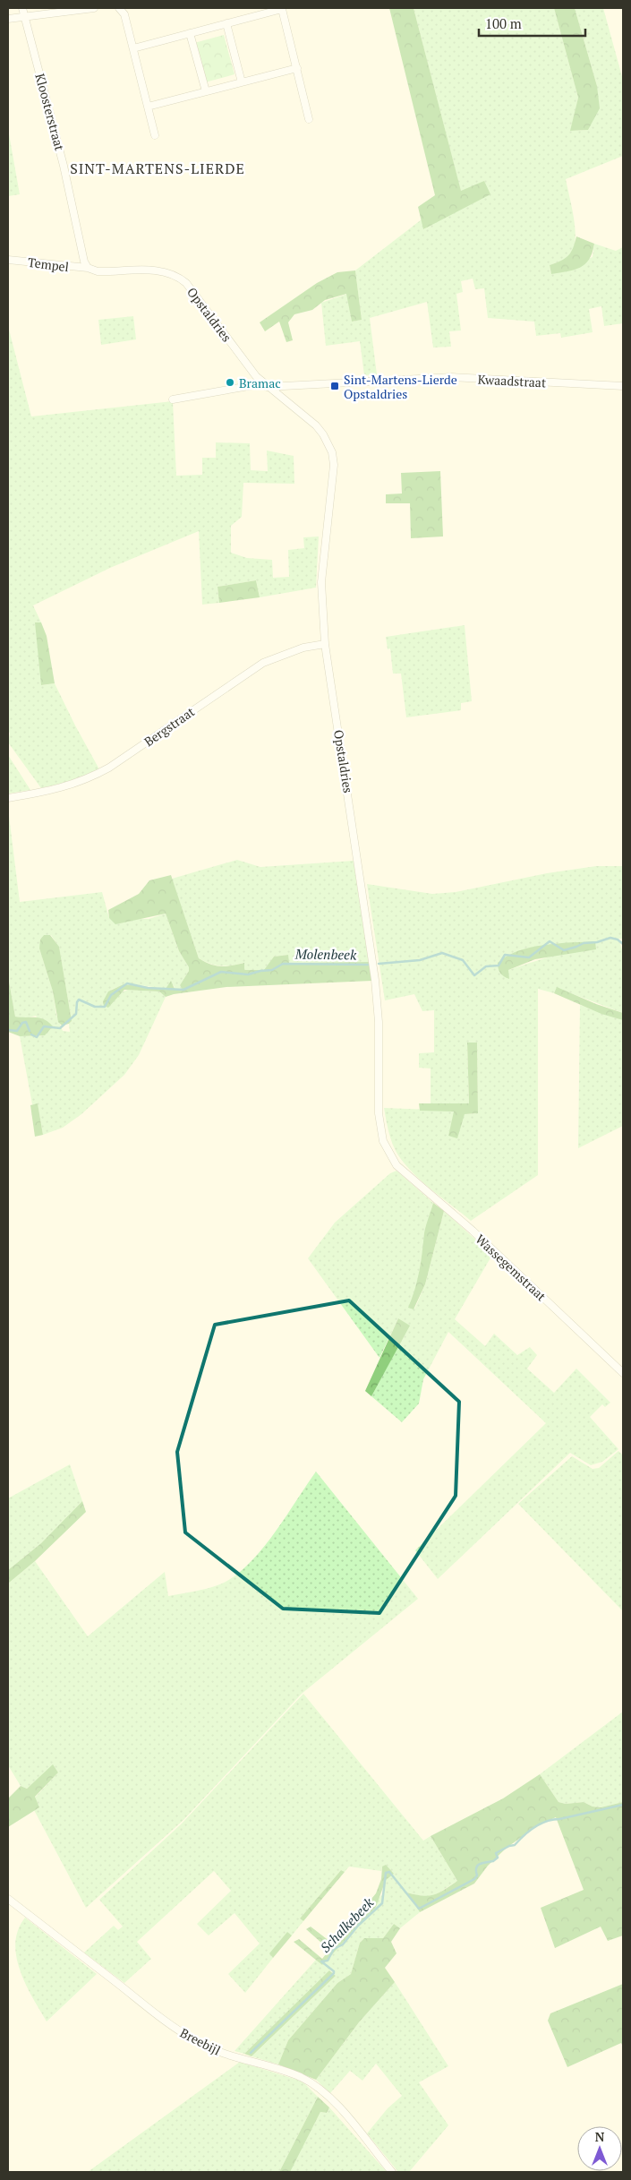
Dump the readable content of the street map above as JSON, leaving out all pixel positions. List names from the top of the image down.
{
  "streets": {
    "street": [
      "Kloosterstraat",
      "Tempel",
      "Opstaldries",
      "Kwaadstraat",
      "Bergstraat",
      "Wassegemstraat",
      "Breebijl"
    ]
  },
  "crossings": [
    ["Kloosterstraat", "Tempel"],
    ["Kloosterstraat", "Opstaldries"],
    ["Tempel", "Opstaldries"],
    ["Opstaldries", "Kwaadstraat"],
    ["Opstaldries", "Bergstraat"],
    ["Opstaldries", "Wassegemstraat"]
  ],
  "districts": ["SINT-MARTENS-LIERDE"],
  "water": ["Molenbeek", "Schalkebeek"],
  "places": {
    "other": ["Bramac"],
    "transit": ["Sint-Martens-Lierde Opstaldries"]
  },
  "scale_bar": "100 m",
  "north": "top"
}
